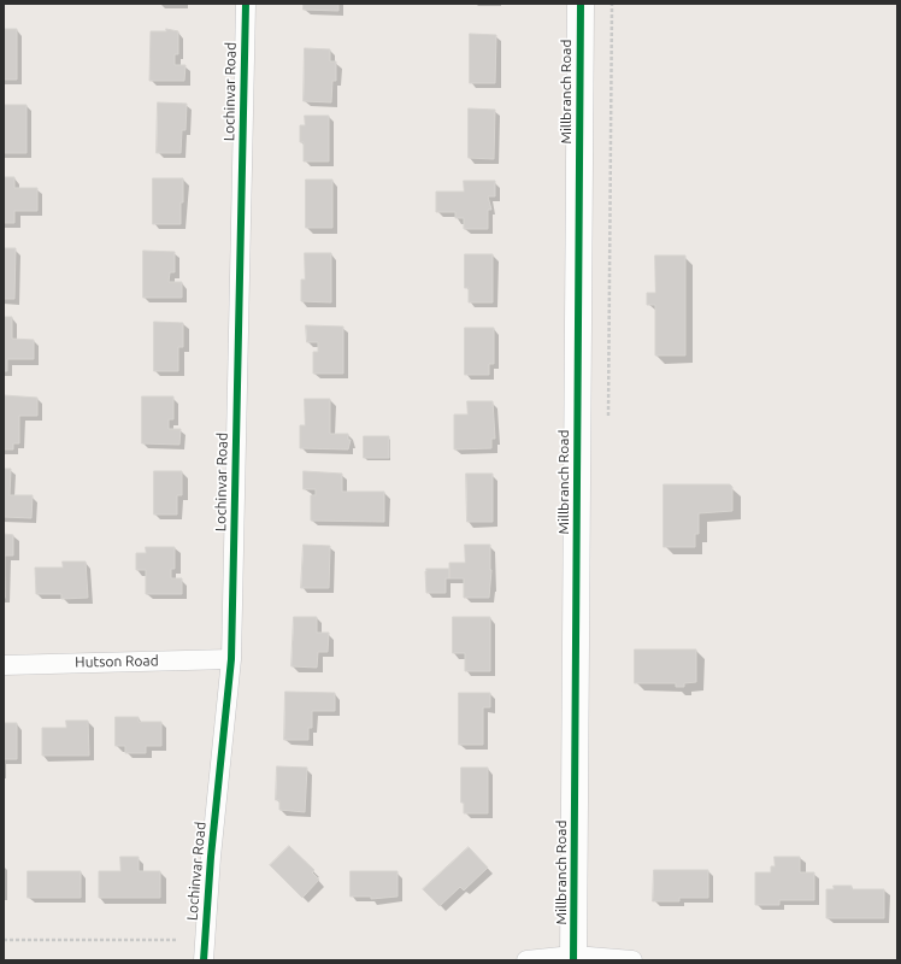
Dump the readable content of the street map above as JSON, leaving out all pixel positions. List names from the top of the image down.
{
  "streets": {
    "main road": ["Millbranch Road"],
    "street": ["Lochinvar Road", "Hutson Road"]
  },
  "crossings": [
    ["Lochinvar Road", "Hutson Road"]
  ]
}
